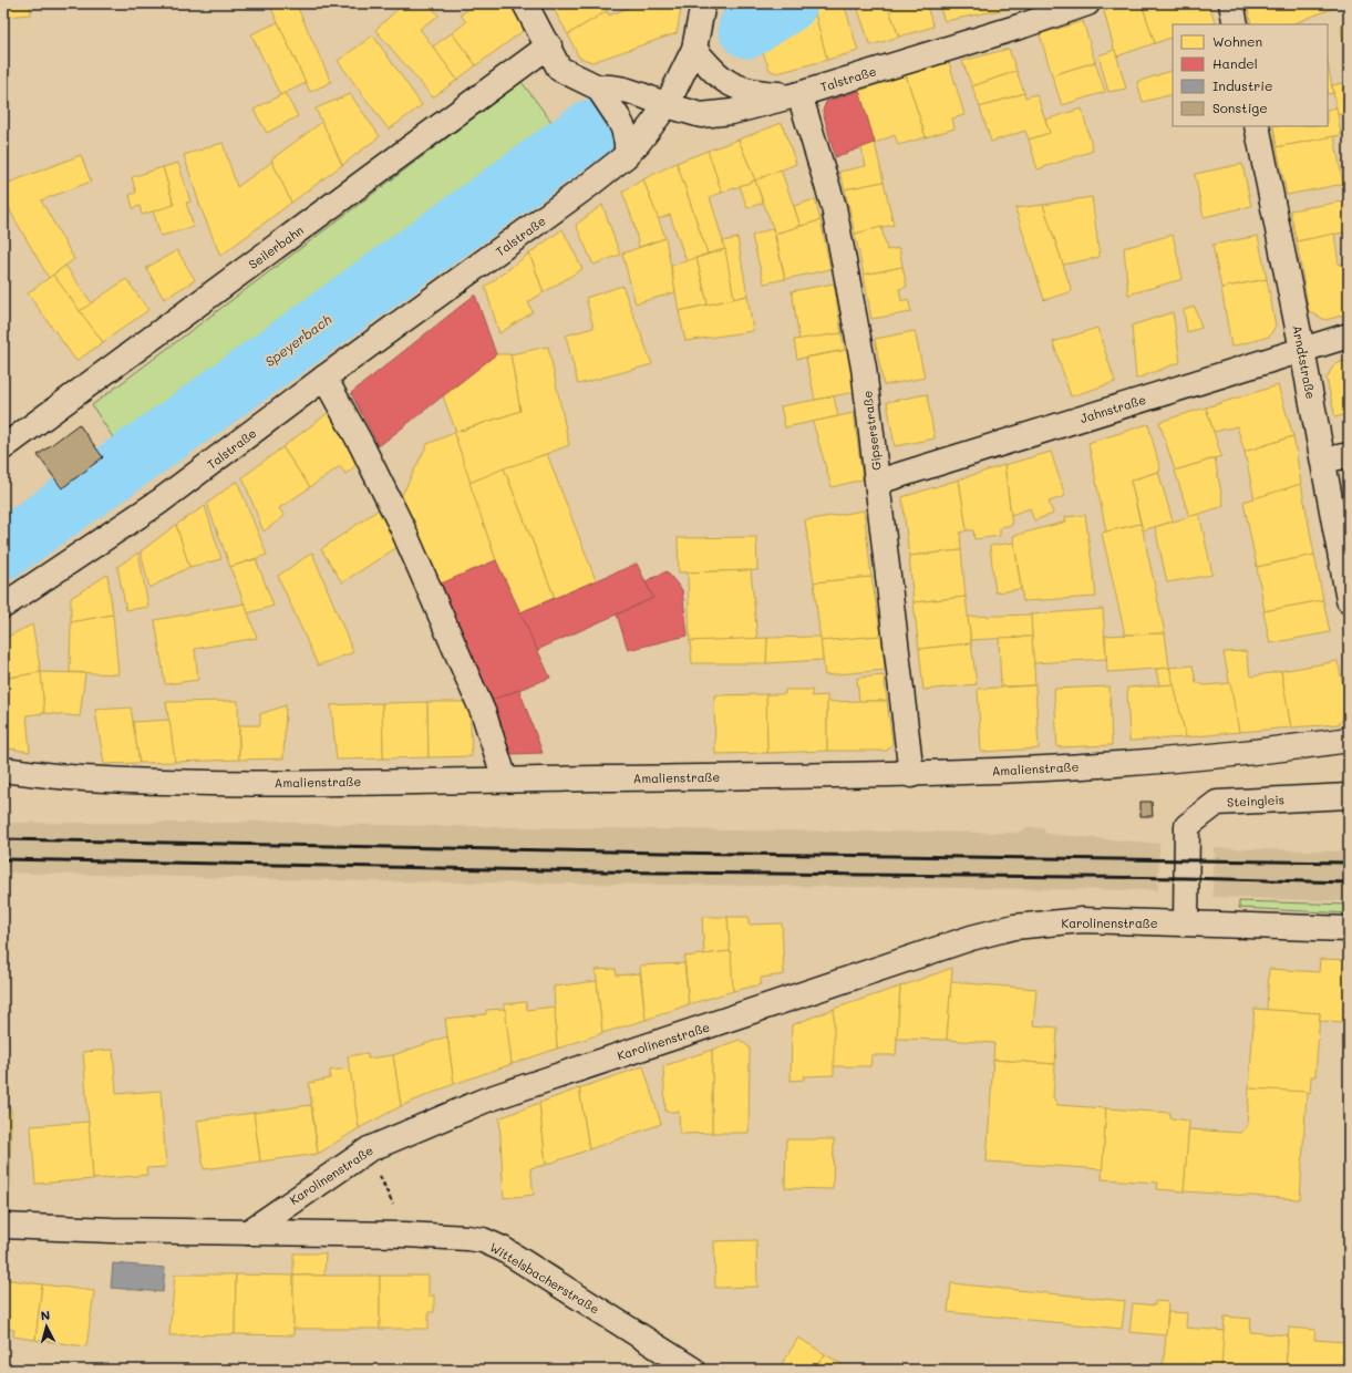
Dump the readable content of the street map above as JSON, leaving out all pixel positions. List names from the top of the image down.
{
  "streets": {
    "street": [
      "Talstraße",
      "Seilerbahn",
      "Arndtstraße",
      "Jahnstraße",
      "Gipserstraße",
      "Amalienstraße",
      "Steingleis",
      "Karolinenstraße",
      "Wittelsbacherstraße"
    ]
  },
  "crossings": [
    ["Talstraße", "Gipserstraße"],
    ["Arndtstraße", "Jahnstraße"],
    ["Jahnstraße", "Gipserstraße"],
    ["Gipserstraße", "Amalienstraße"],
    ["Steingleis", "Karolinenstraße"],
    ["Karolinenstraße", "Wittelsbacherstraße"]
  ],
  "water": ["Speyerbach"],
  "legend": [
    "Wohnen",
    "Handel",
    "Industrie",
    "Sonstige"
  ],
  "north": "top"
}
